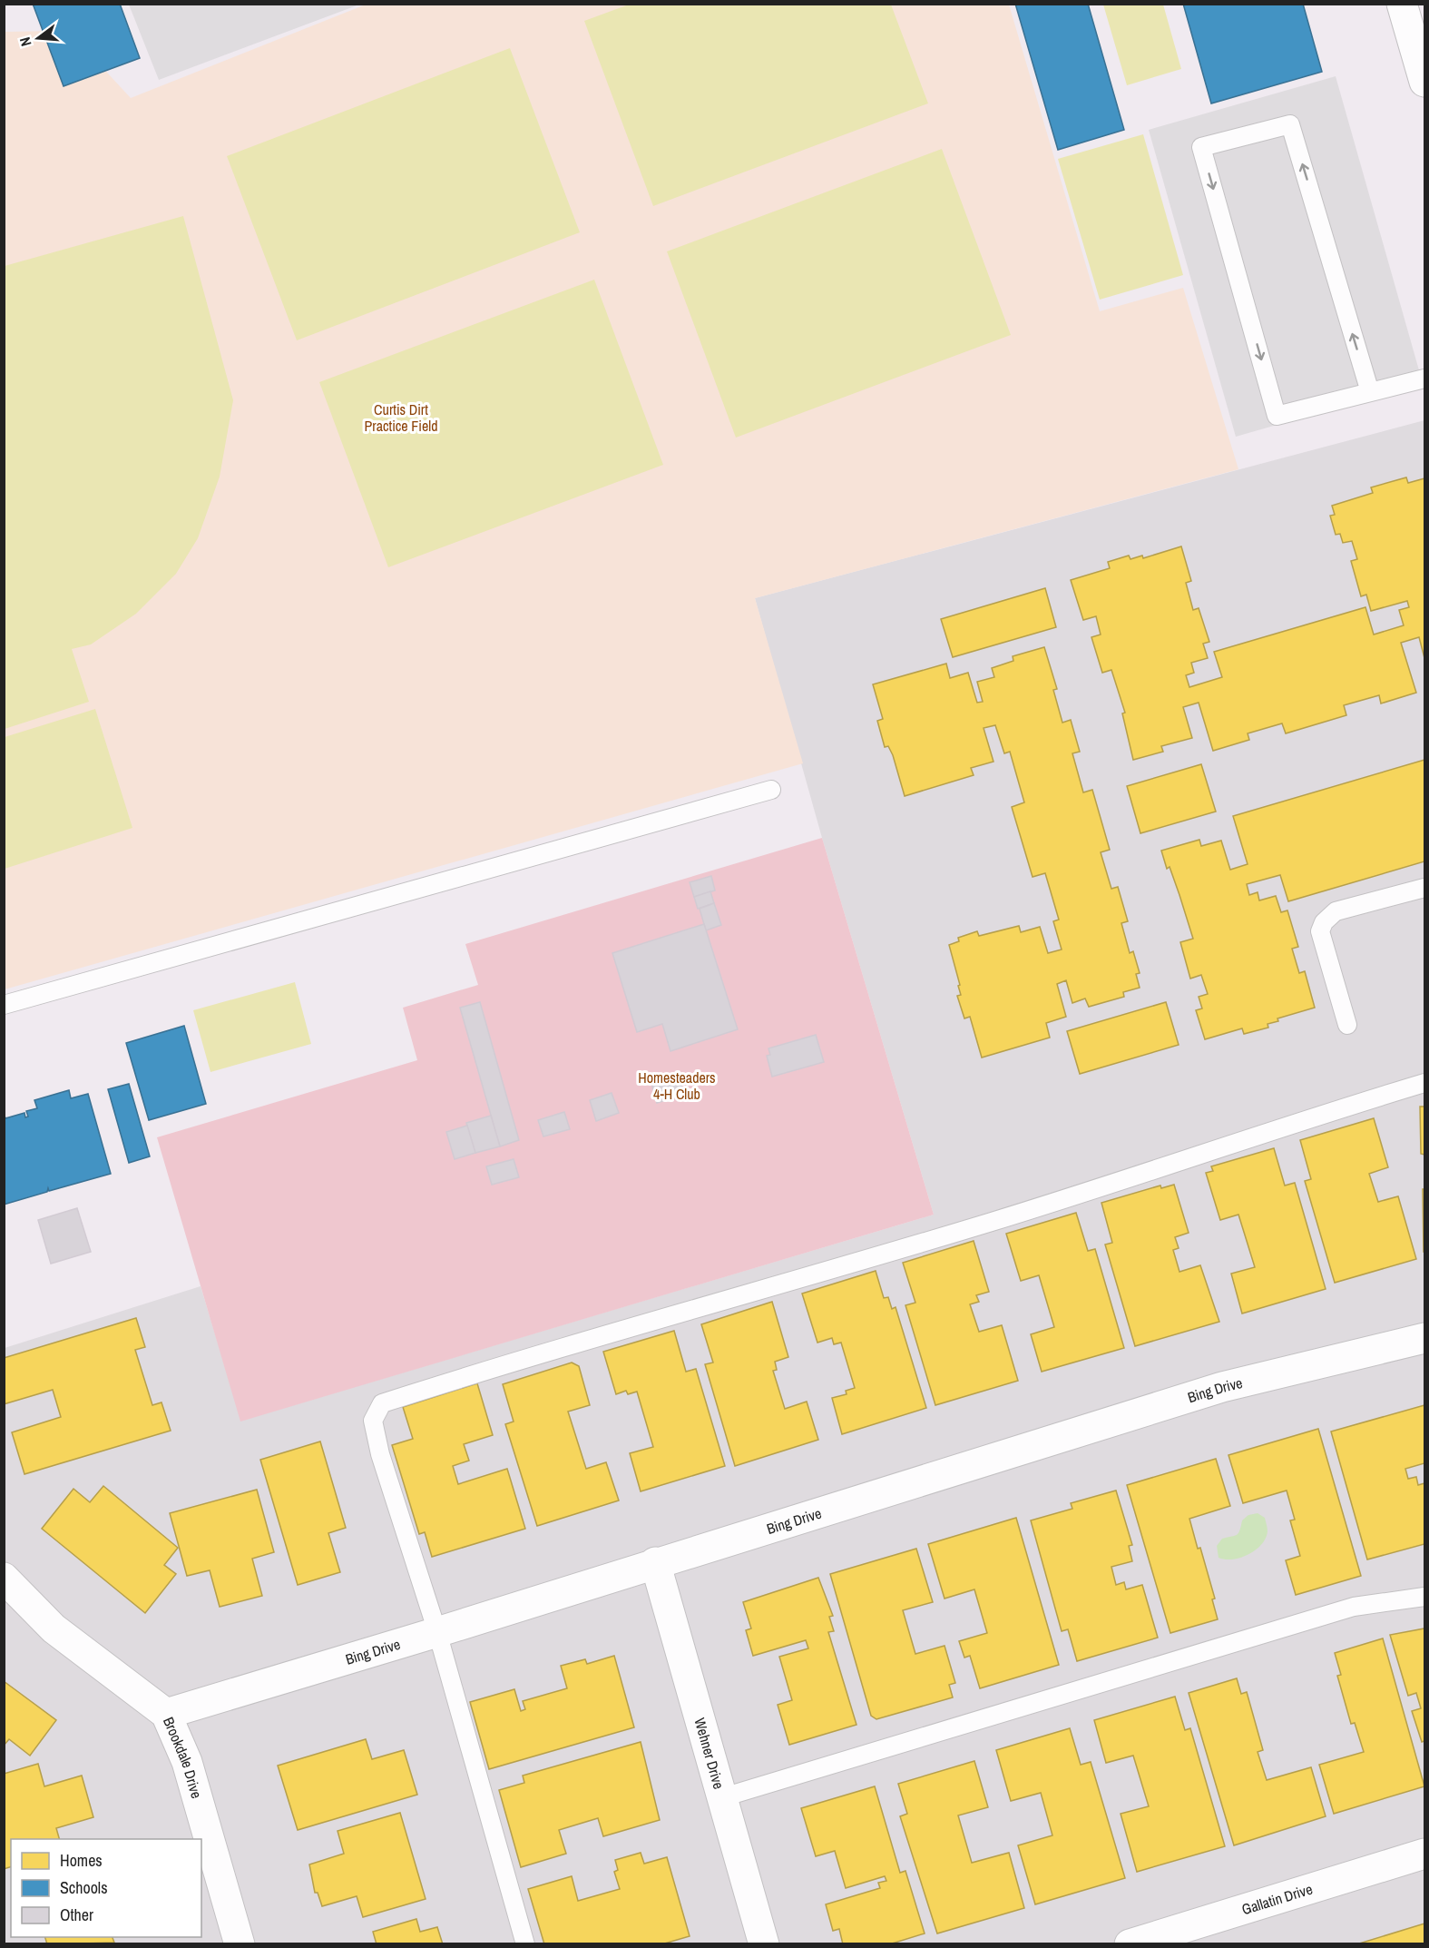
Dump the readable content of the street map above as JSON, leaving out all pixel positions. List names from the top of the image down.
{
  "streets": {
    "street": [
      "Bing Drive",
      "Wehner Drive",
      "Brookdale Drive",
      "Gallatin Drive"
    ]
  },
  "crossings": [
    ["Bing Drive", "Wehner Drive"],
    ["Bing Drive", "Brookdale Drive"]
  ],
  "parks": ["Curtis Dirt Practice Field", "Homesteaders 4-H Club"],
  "legend": ["Homes", "Schools", "Other"],
  "north": "left"
}
